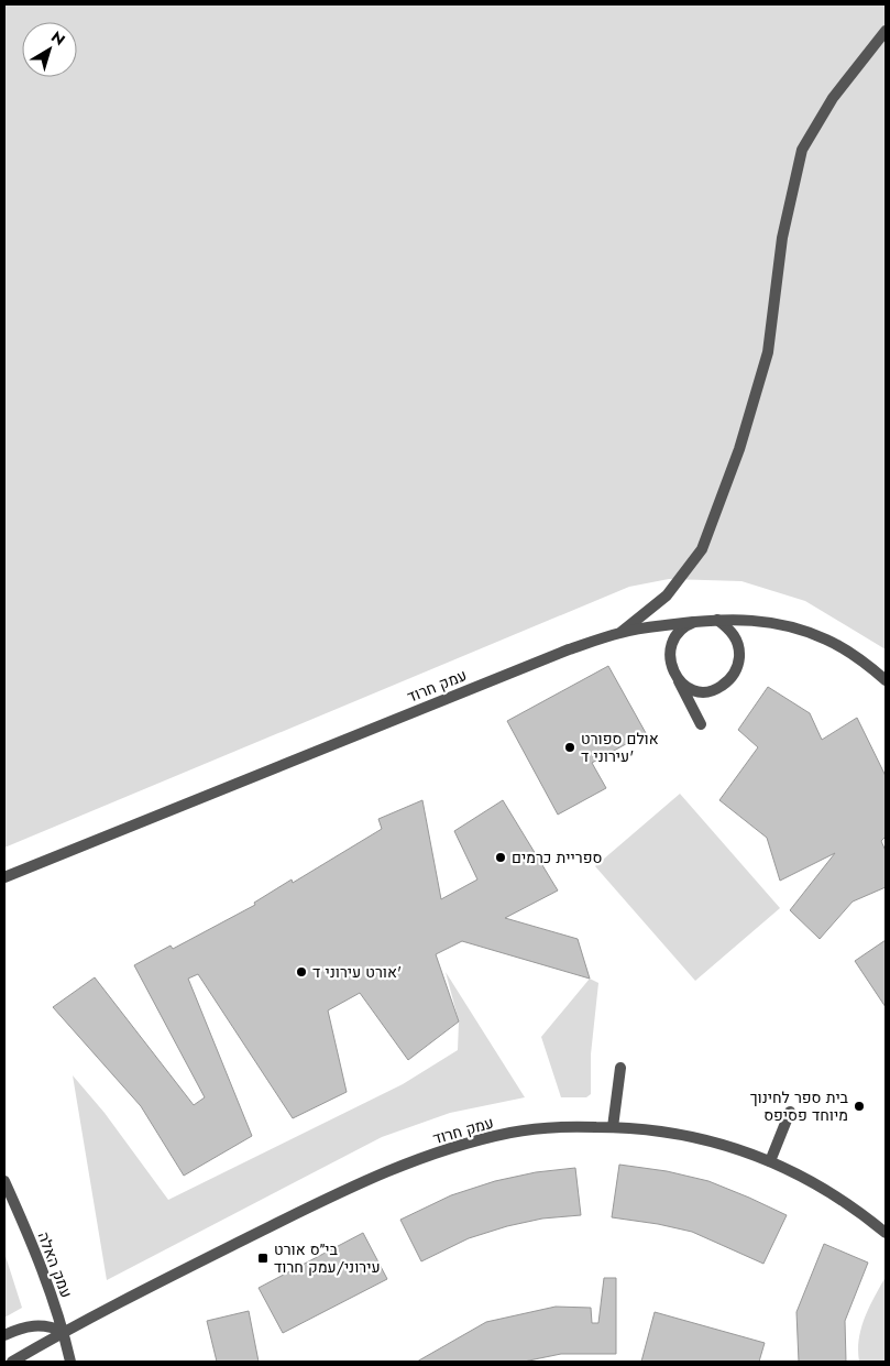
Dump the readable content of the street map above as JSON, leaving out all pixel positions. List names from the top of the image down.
{
  "streets": {
    "street": ["עמק חרוד", "עמק האלה"]
  },
  "crossings": [
    ["עמק חרוד", "עמק האלה"]
  ],
  "places": {
    "other": [
      "אולם ספורט עירוני ד'",
      "ספריית כרמים",
      "אורט עירוני ד'",
      "בית ספר לחינוך מיוחד פסיפס"
    ],
    "transit": ["בי״ס אורט עירוני/עמק חרוד"]
  },
  "north": "top right"
}
